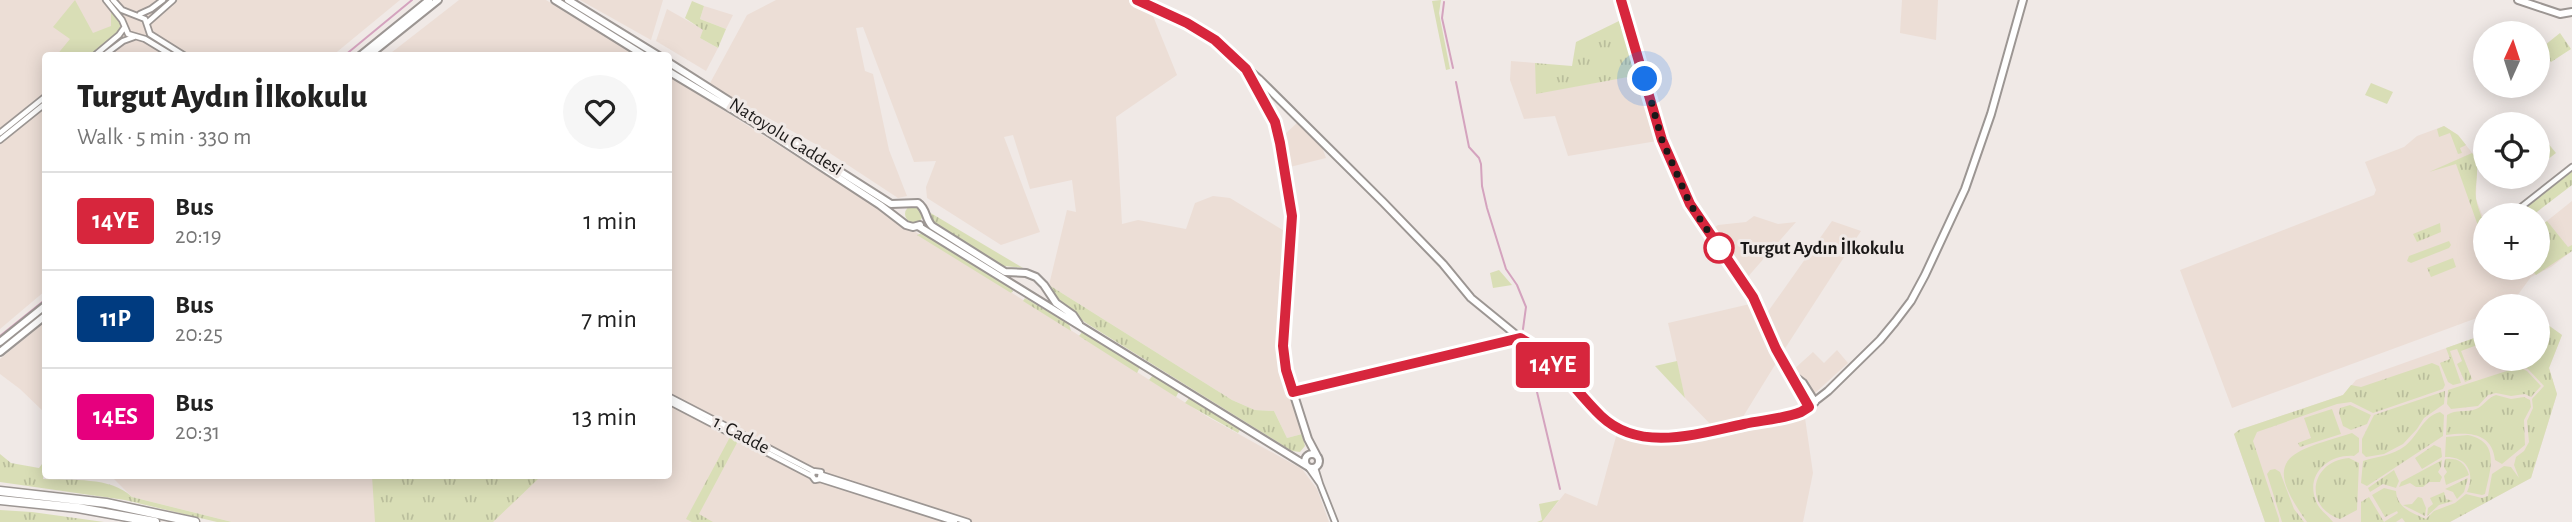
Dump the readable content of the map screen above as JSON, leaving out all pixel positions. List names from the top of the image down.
{
  "streets": {
    "main road": ["Natoyolu Caddesi"],
    "street": ["1. Cadde"]
  },
  "places": ["Turgut Aydın İlkokulu"],
  "lines": ["bus line 14YE"],
  "north": "top",
  "page": {
    "on_map": "14YE",
    "map_buttons": ["+", "−"],
    "heading": ["Turgut Aydın İlkokulu", "Walk · 5 min · 330 m"],
    "list": [
      {
        "mark": "14YE",
        "name": "Bus",
        "note": "20:19",
        "value": "1 min"
      },
      {
        "mark": "11P",
        "name": "Bus",
        "note": "20:25",
        "value": "7 min"
      },
      {
        "mark": "14ES",
        "name": "Bus",
        "note": "20:31",
        "value": "13 min"
      }
    ]
  }
}
